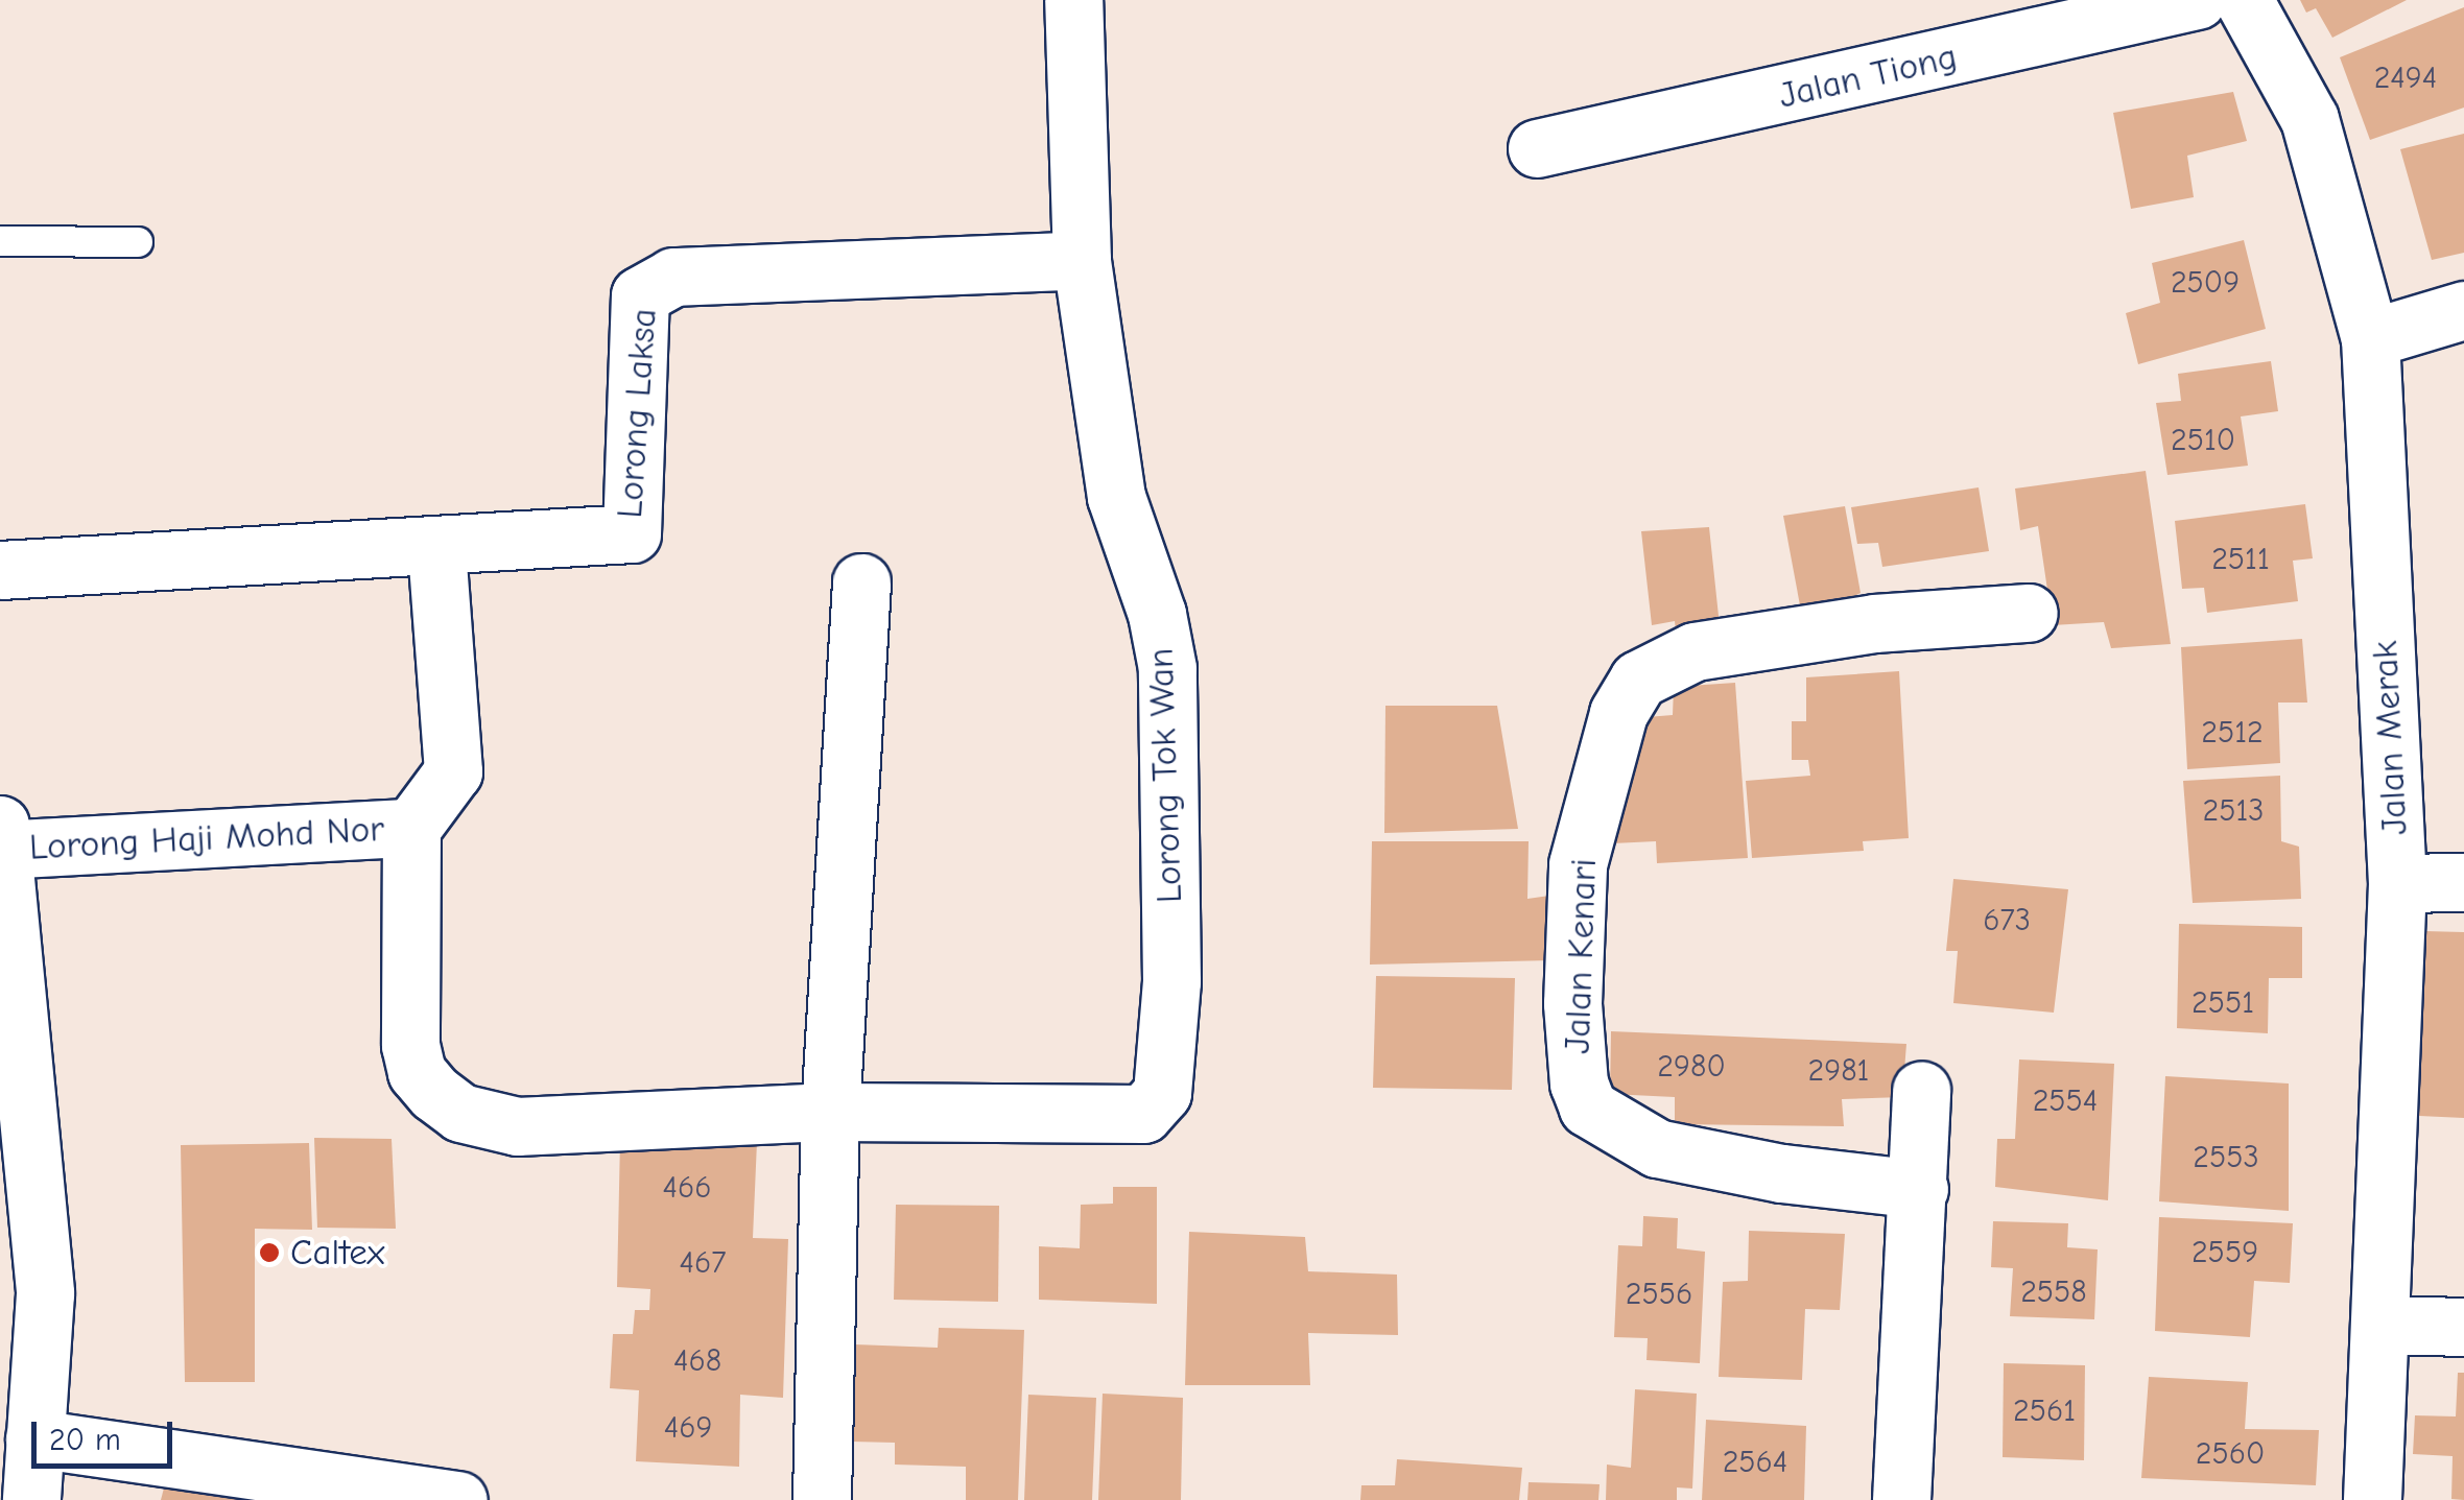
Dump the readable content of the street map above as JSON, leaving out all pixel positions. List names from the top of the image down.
{
  "streets": {
    "street": [
      "Jalan Tiong",
      "Lorong Laksa",
      "Jalan Merak",
      "Lorong Tok Wan",
      "Lorong Haji Mohd Nor",
      "Jalan Kenari"
    ]
  },
  "crossings": [
    ["Lorong Laksa", "Lorong Tok Wan"],
    ["Lorong Tok Wan", "Lorong Haji Mohd Nor"]
  ],
  "places": ["Caltex"],
  "house_numbers": [
    "2494",
    "2509",
    "2510",
    "2511",
    "2512",
    "2513",
    "673",
    "2551",
    "2980",
    "2981",
    "2554",
    "2553",
    "466",
    "2559",
    "467",
    "2558",
    "2556",
    "468",
    "2561",
    "469",
    "2560",
    "2564"
  ],
  "scale_bar": "20 m"
}
